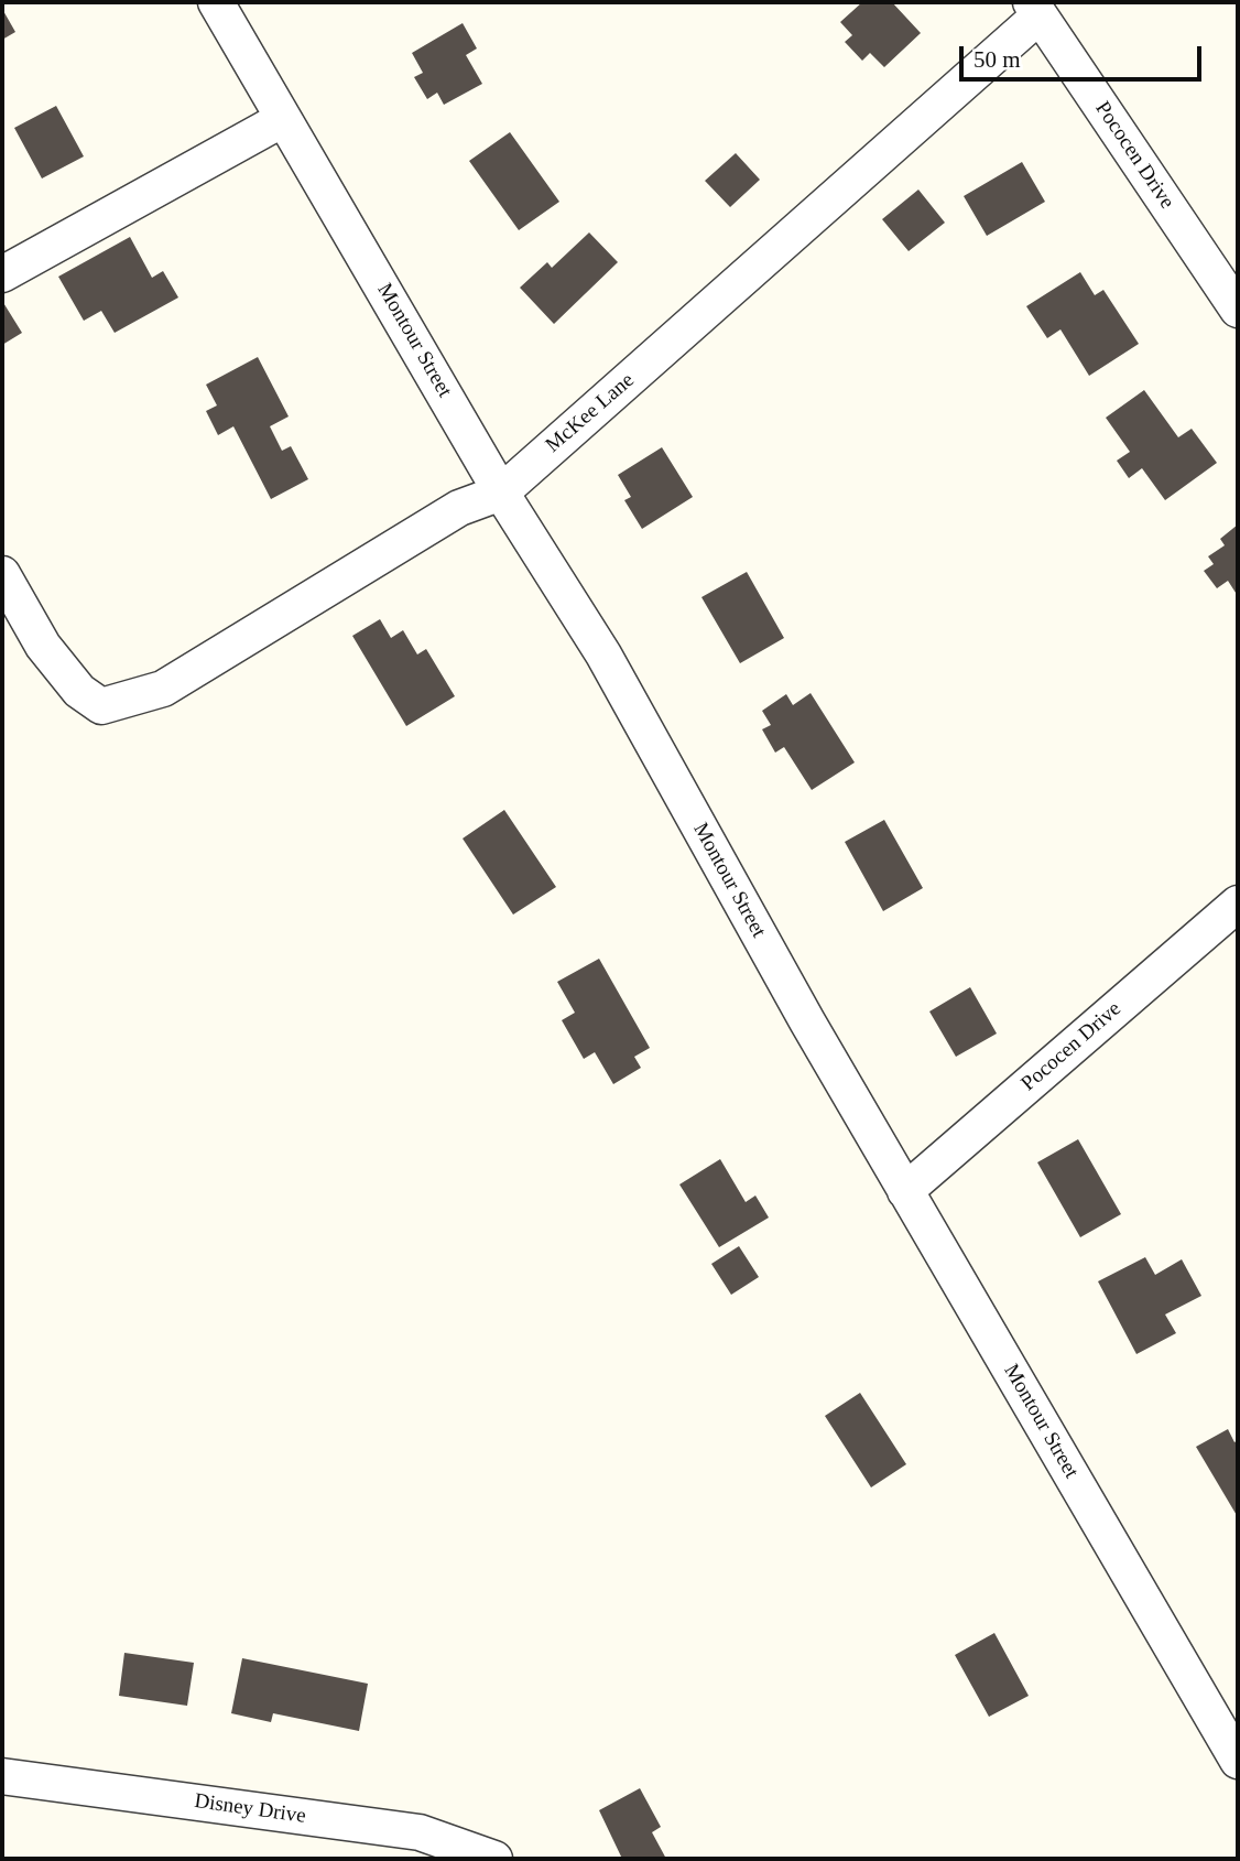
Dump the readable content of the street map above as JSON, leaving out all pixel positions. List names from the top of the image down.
{
  "streets": {
    "street": [
      "Pococen Drive",
      "Montour Street",
      "McKee Lane",
      "Disney Drive"
    ]
  },
  "crossings": [
    ["Pococen Drive", "Montour Street"],
    ["Pococen Drive", "McKee Lane"],
    ["Montour Street", "McKee Lane"]
  ],
  "scale_bar": "50 m"
}
